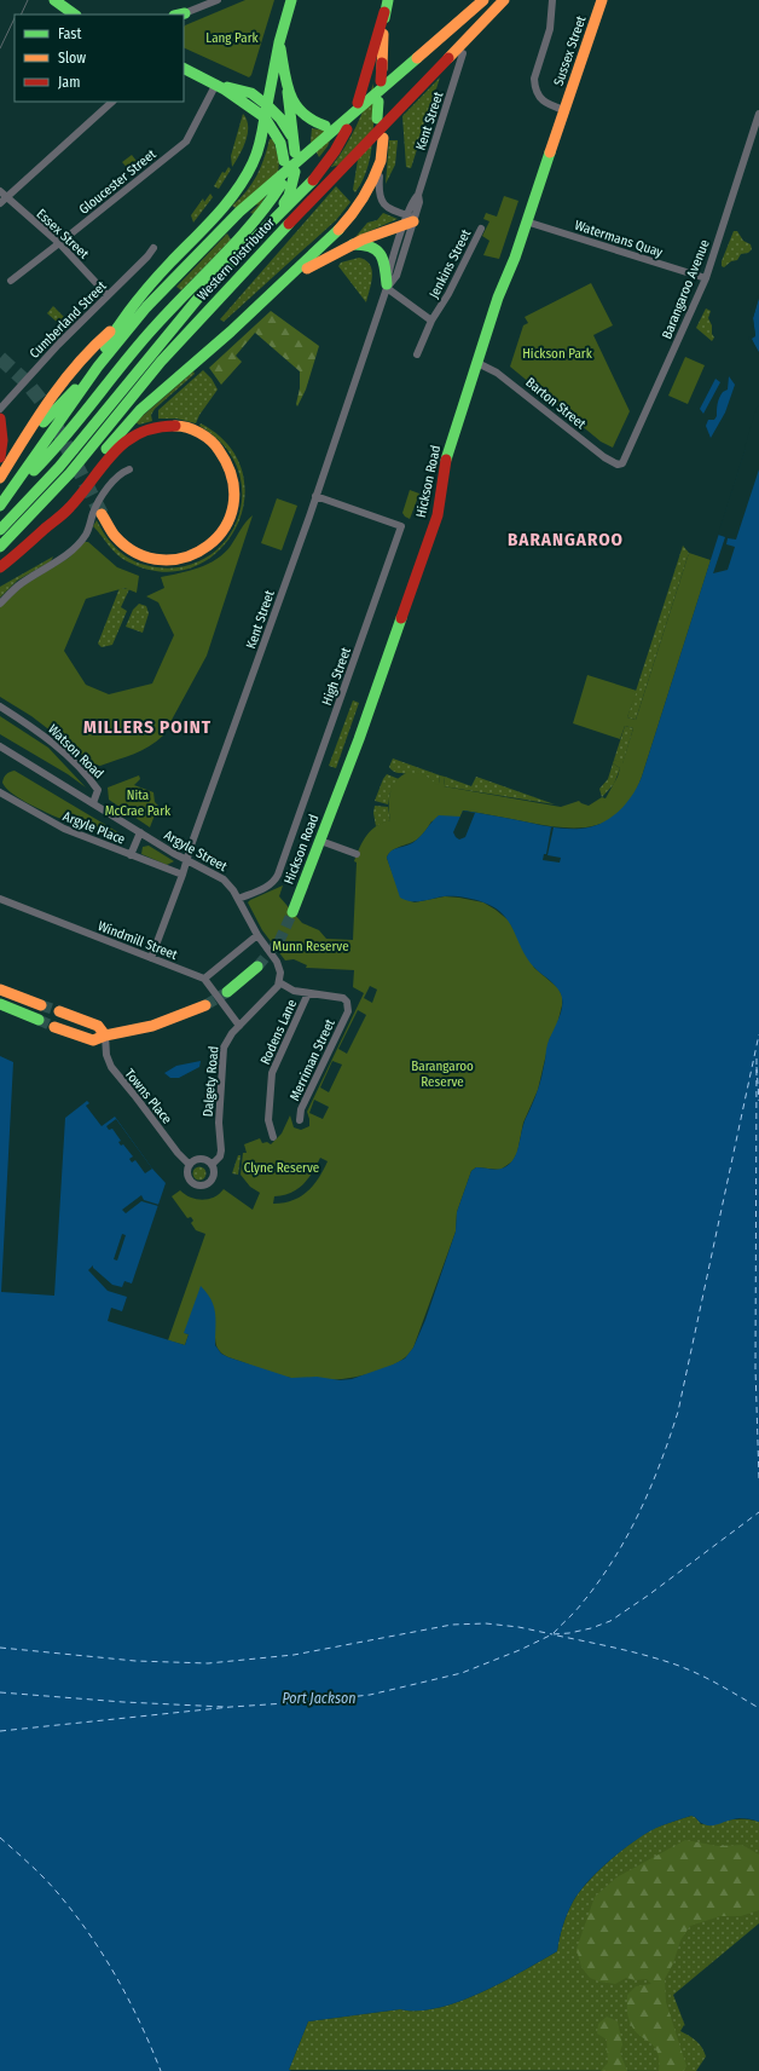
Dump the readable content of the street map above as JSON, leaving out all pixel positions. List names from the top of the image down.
{
  "streets": {
    "main road": ["Sussex Street", "Western Distributor", "Hickson Road"],
    "street": [
      "Kent Street",
      "Gloucester Street",
      "Essex Street",
      "Watermans Quay",
      "Jenkins Street",
      "Barangaroo Avenue",
      "Cumberland Street",
      "Barton Street",
      "High Street",
      "Watson Road",
      "Argyle Place",
      "Argyle Street",
      "Windmill Street",
      "Rodens Lane",
      "Merriman Street",
      "Dalgety Road",
      "Towns Place"
    ]
  },
  "crossings": [
    ["Sussex Street", "Hickson Road"],
    ["Kent Street", "High Street"],
    ["Kent Street", "Argyle Place"],
    ["Kent Street", "Argyle Street"],
    ["Kent Street", "Windmill Street"],
    ["Gloucester Street", "Essex Street"],
    ["Essex Street", "Cumberland Street"],
    ["Watermans Quay", "Barangaroo Avenue"],
    ["Watermans Quay", "Hickson Road"],
    ["Barangaroo Avenue", "Barton Street"],
    ["Barton Street", "Hickson Road"],
    ["High Street", "Argyle Street"],
    ["Watson Road", "Argyle Street"],
    ["Argyle Street", "Dalgety Road"],
    ["Rodens Lane", "Merriman Street"],
    ["Dalgety Road", "Towns Place"]
  ],
  "districts": ["BARANGAROO", "MILLERS POINT"],
  "water": ["Port Jackson"],
  "parks": [
    "Lang Park",
    "Hickson Park",
    "Nita McCrae Park",
    "Munn Reserve",
    "Barangaroo Reserve",
    "Clyne Reserve"
  ],
  "legend": ["Fast", "Slow", "Jam"]
}
